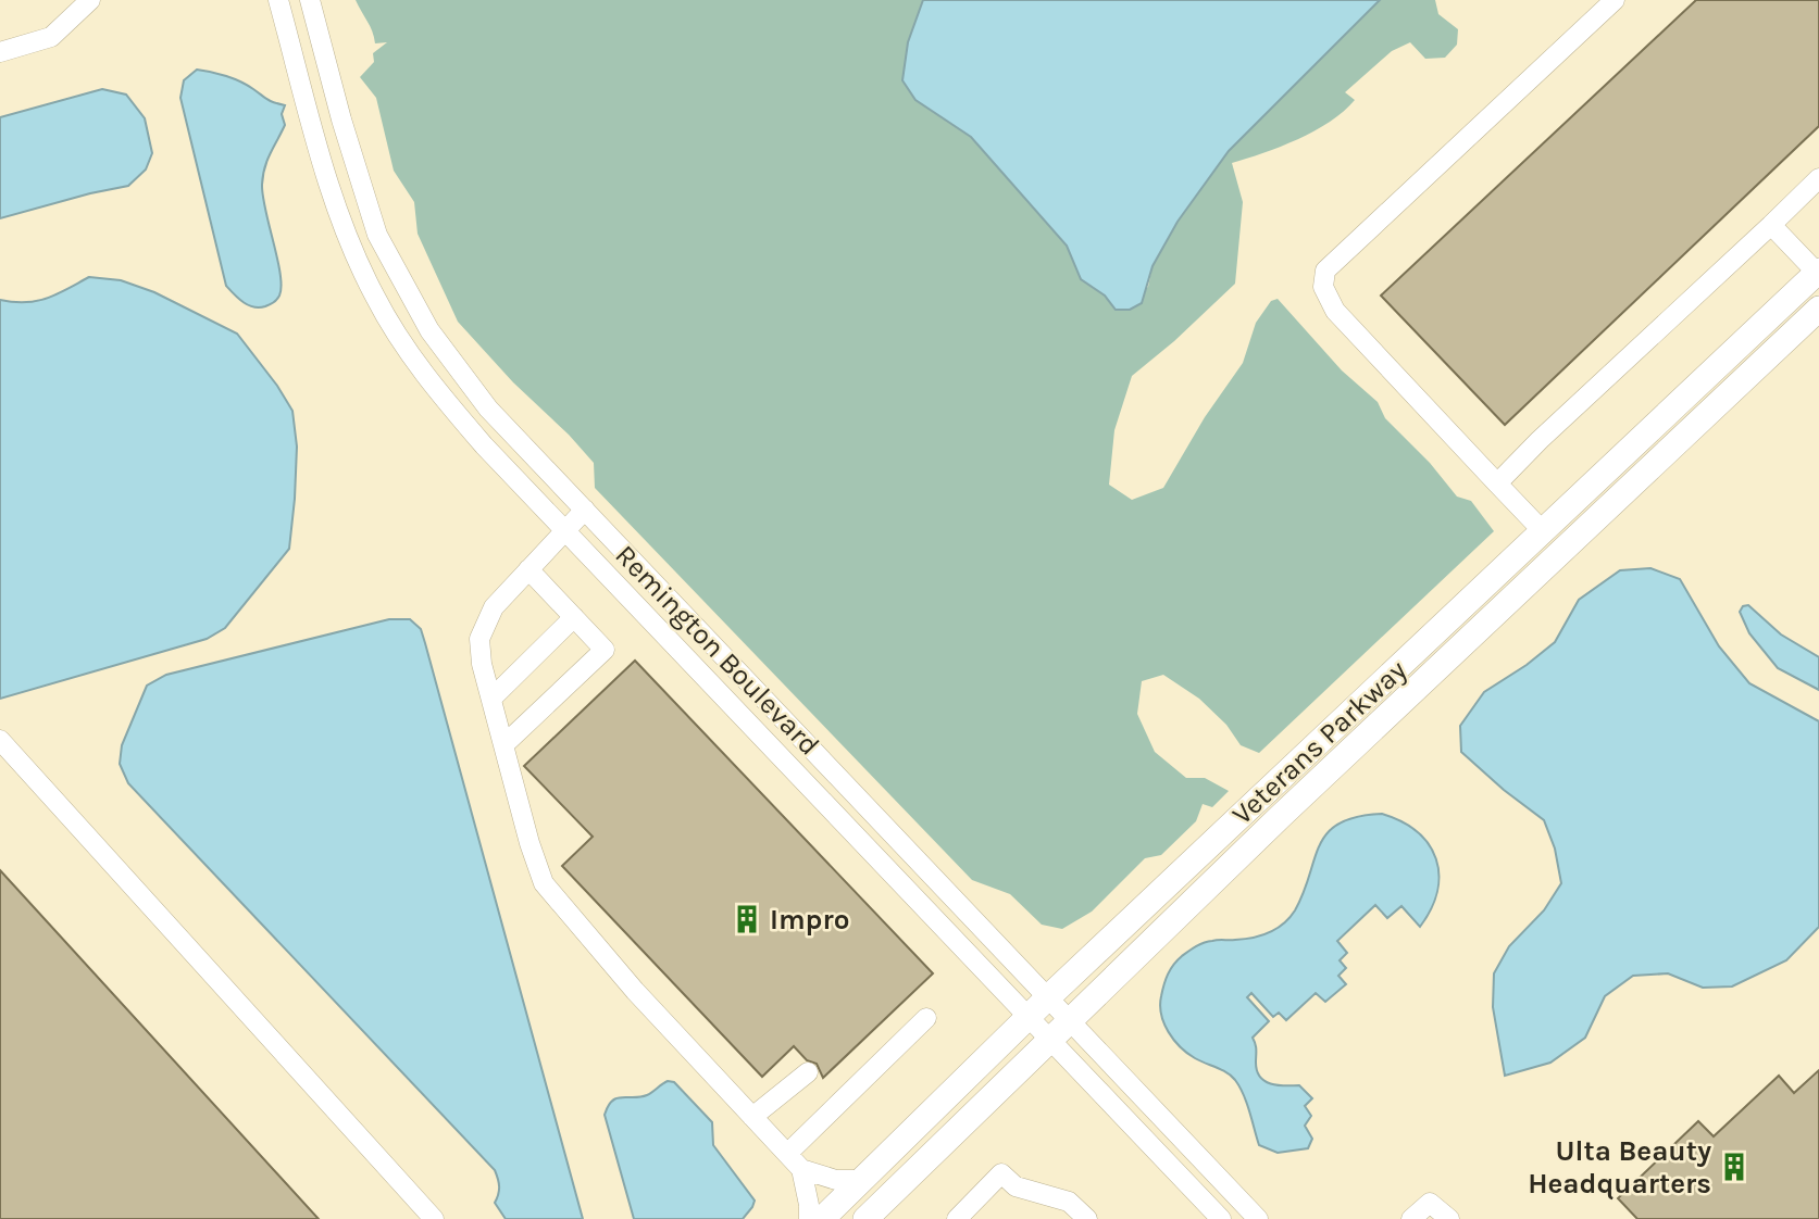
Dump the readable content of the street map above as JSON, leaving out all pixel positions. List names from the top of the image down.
{
  "streets": {
    "main road": ["Veterans Parkway"],
    "street": ["Remington Boulevard"]
  },
  "crossings": [
    ["Remington Boulevard", "Veterans Parkway"]
  ],
  "places": {
    "building": ["Impro", "Ulta Beauty Headquarters"]
  }
}
